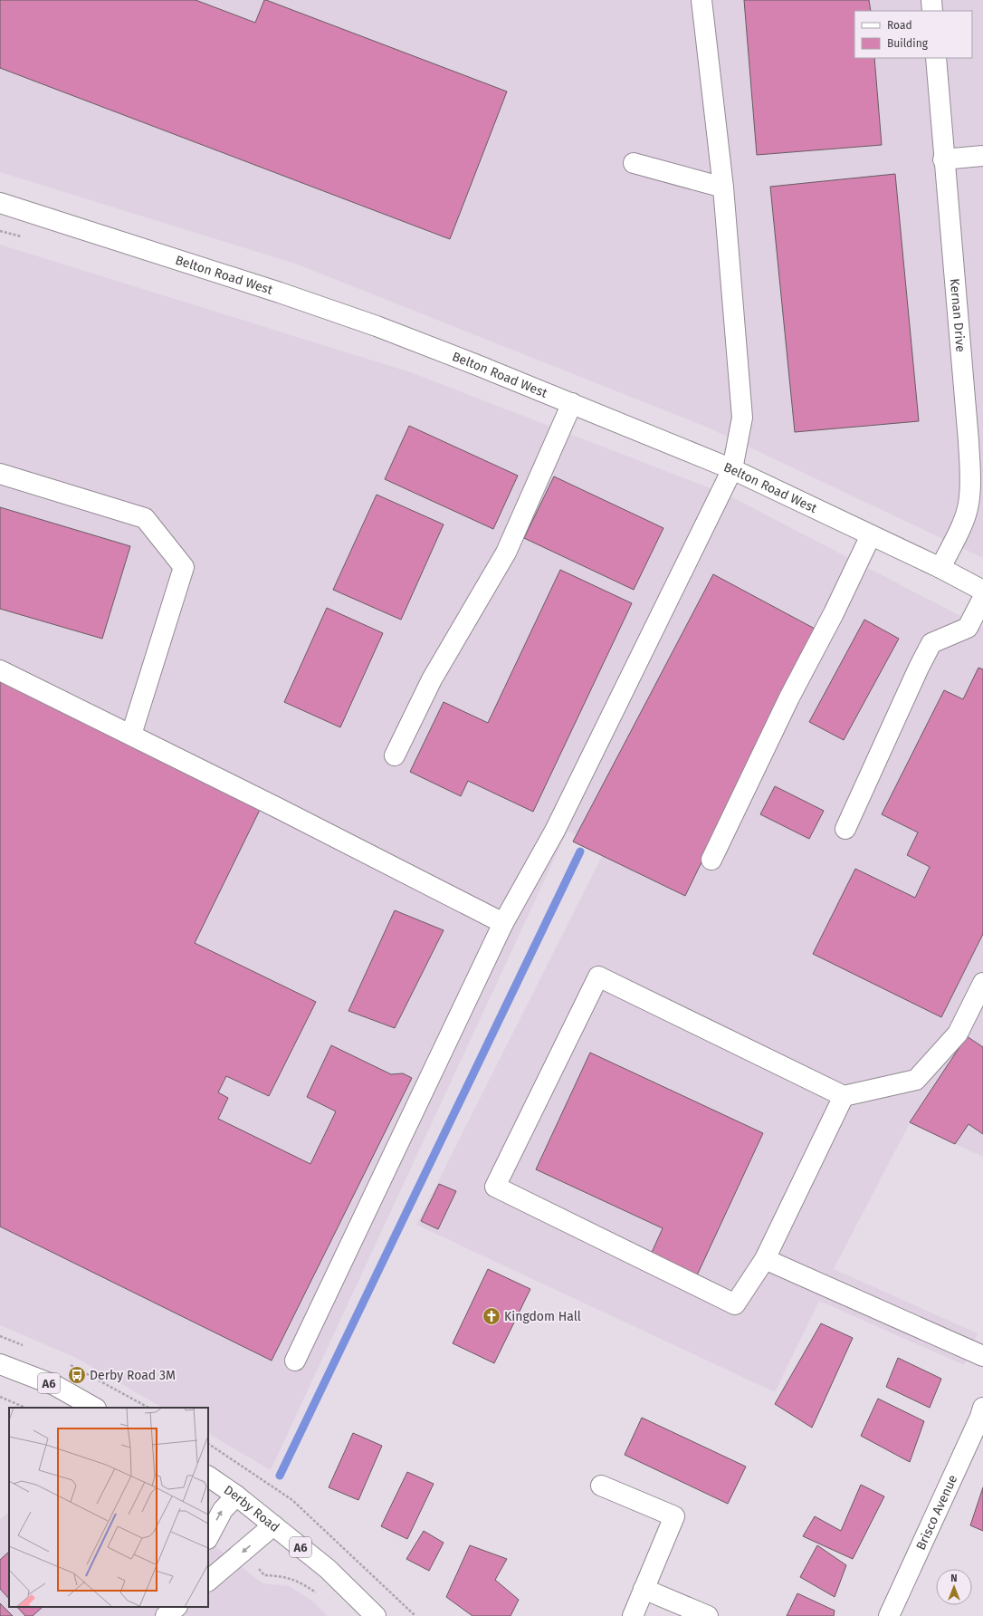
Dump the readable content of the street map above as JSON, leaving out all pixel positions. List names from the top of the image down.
{
  "streets": {
    "main road": [
      "Belton Road West",
      "Kernan Drive",
      "A6",
      "Derby Road",
      "Brisco Avenue"
    ]
  },
  "crossings": [
    ["Belton Road West", "Kernan Drive"]
  ],
  "places": {
    "church": ["Kingdom Hall"],
    "bus stop": ["Derby Road 3M"]
  },
  "legend": ["Road", "Building"],
  "north": "top"
}
